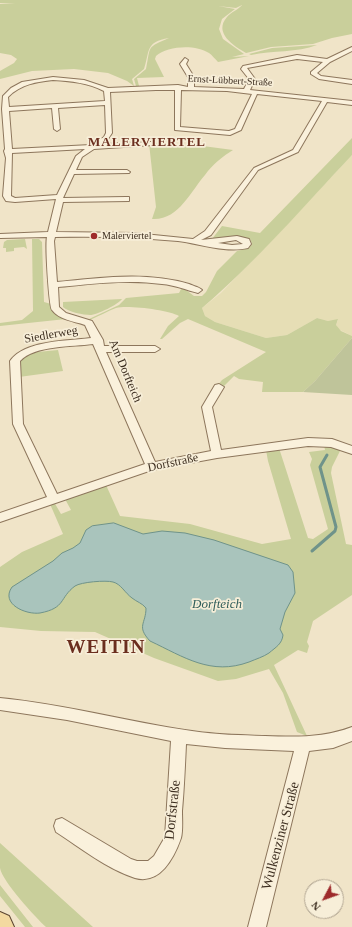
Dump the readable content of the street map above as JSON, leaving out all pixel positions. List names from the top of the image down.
{
  "streets": {
    "street": [
      "Ernst-Lübbert-Straße",
      "Siedlerweg",
      "Am Dorfteich",
      "Dorfstraße",
      "Wulkenziner Straße"
    ]
  },
  "crossings": [
    ["Siedlerweg", "Am Dorfteich"],
    ["Siedlerweg", "Dorfstraße"],
    ["Am Dorfteich", "Dorfstraße"]
  ],
  "districts": ["MALERVIERTEL", "WEITIN"],
  "water": ["Dorfteich"],
  "places": ["Malerviertel"],
  "north": "bottom left"
}
